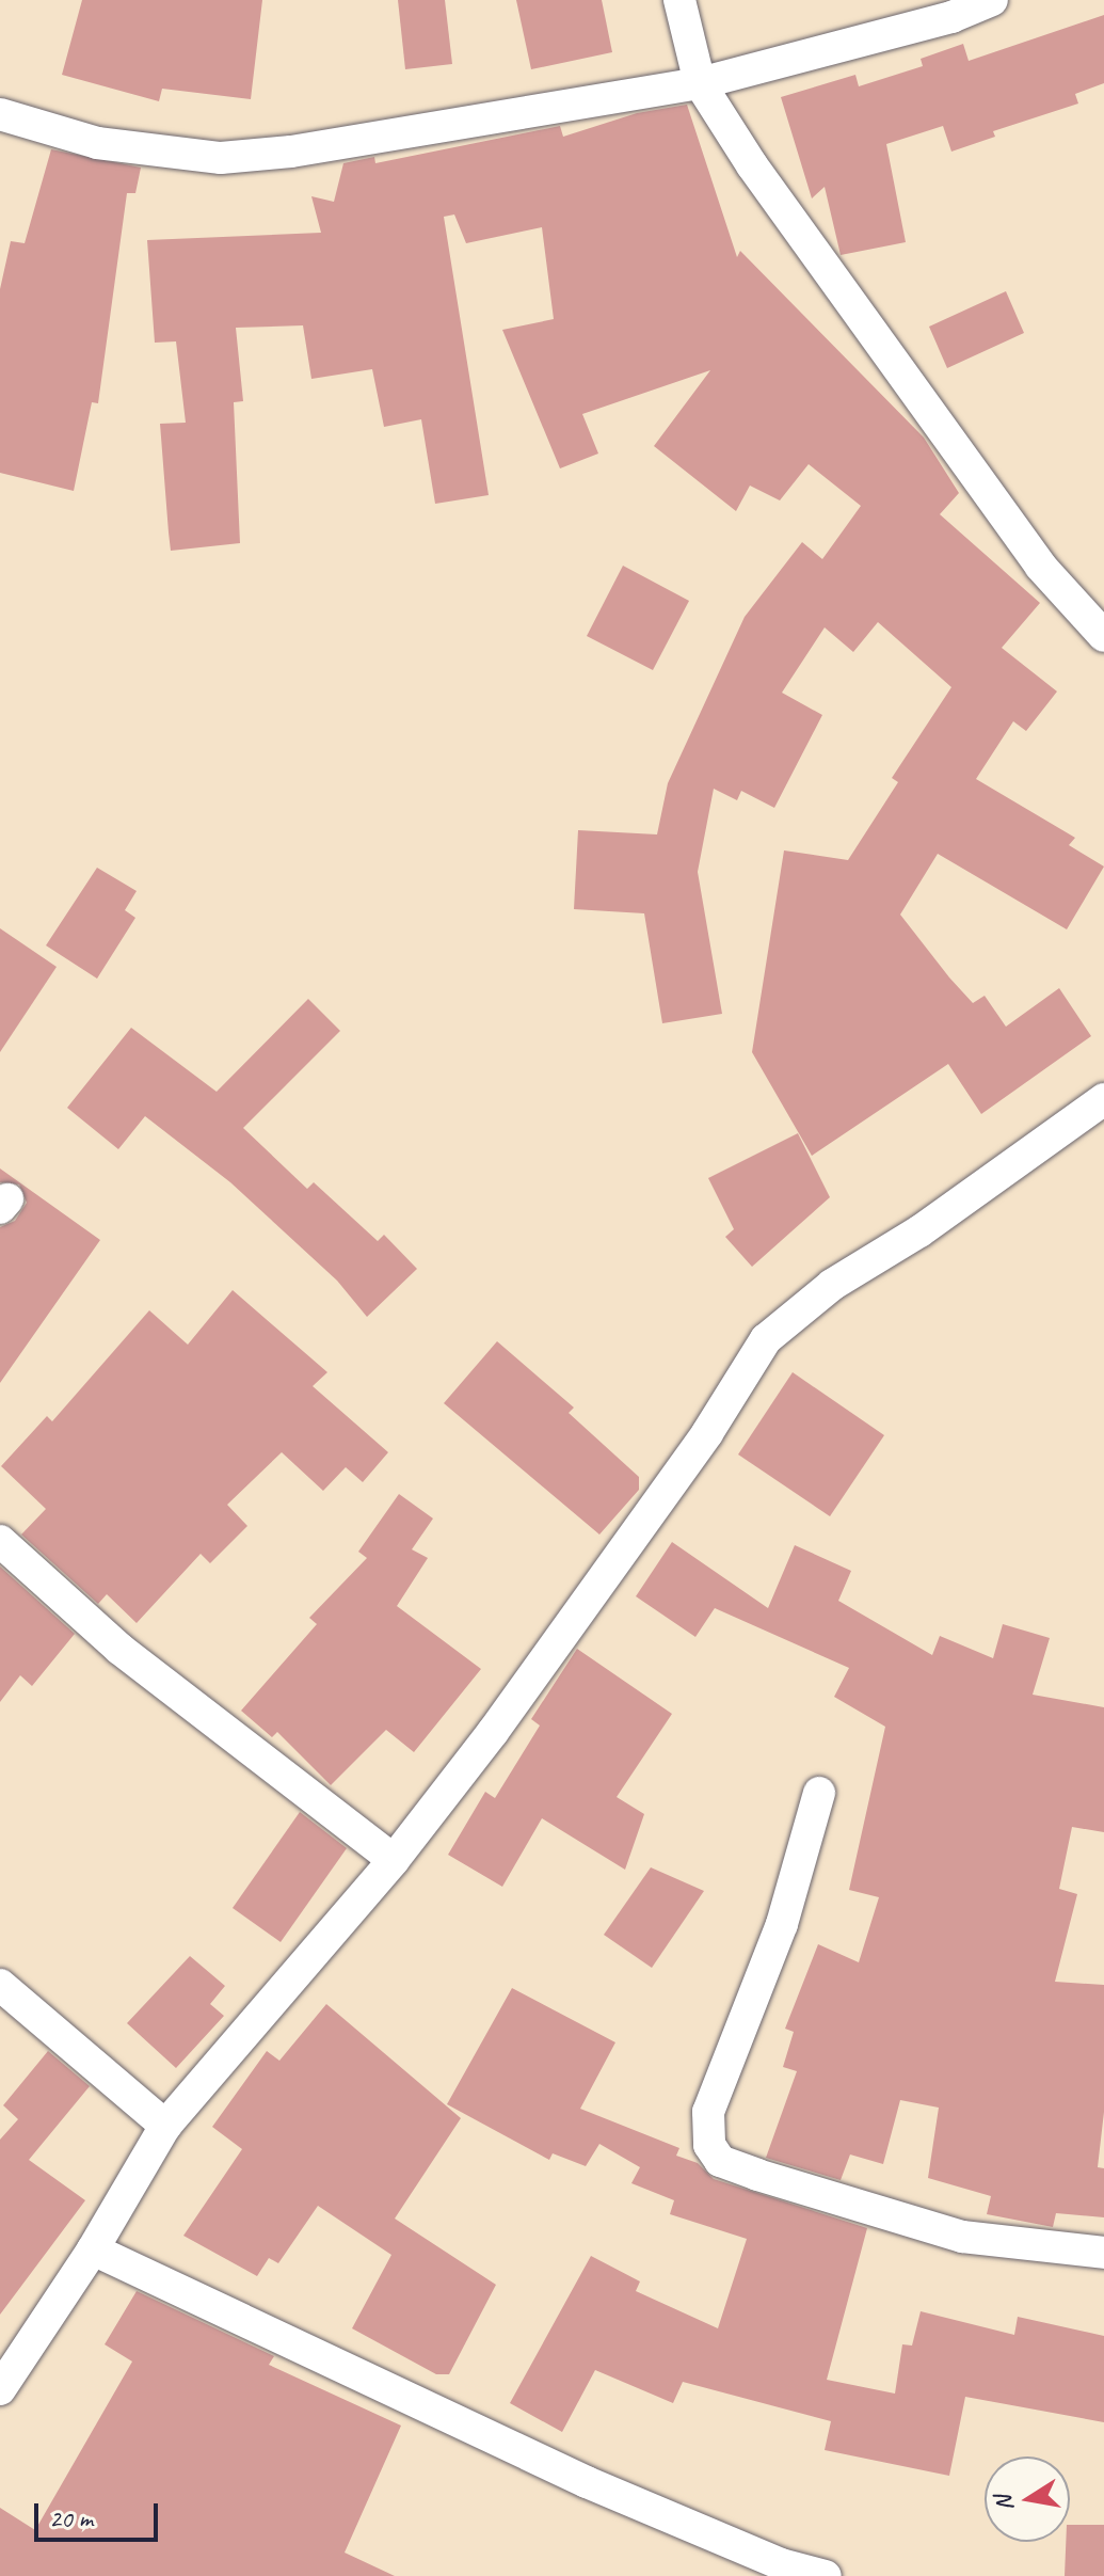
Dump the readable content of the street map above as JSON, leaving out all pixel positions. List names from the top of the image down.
{
  "scale_bar": "20 m",
  "north": "left"
}
